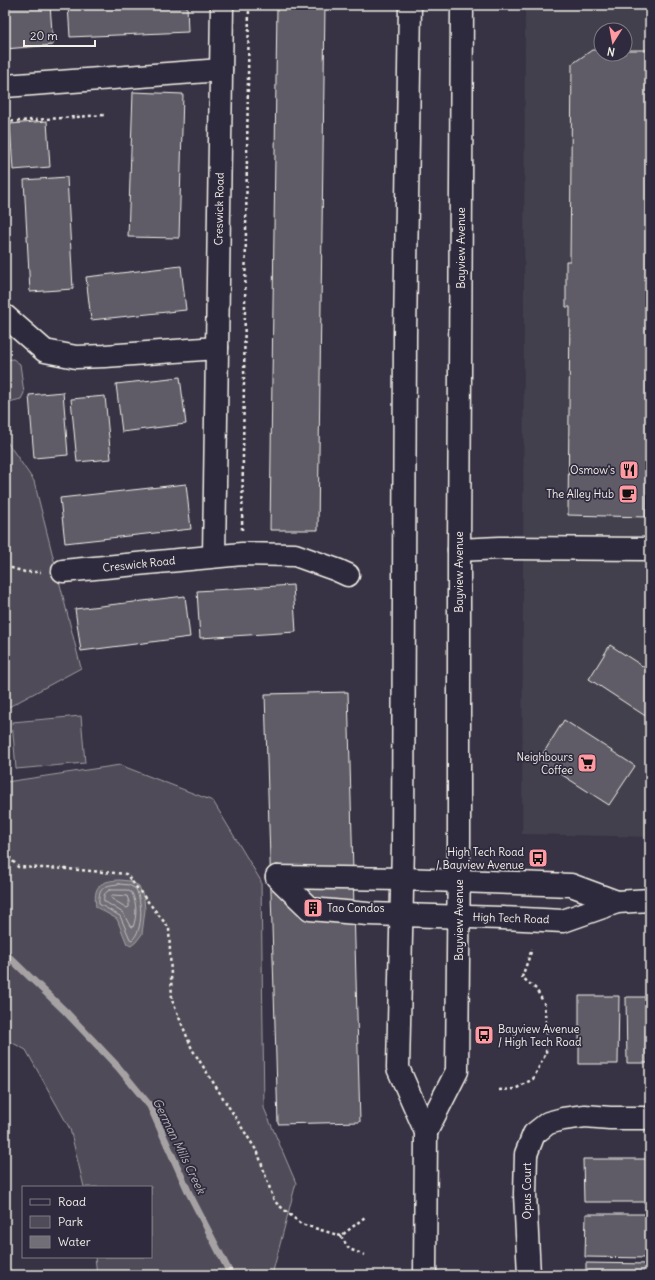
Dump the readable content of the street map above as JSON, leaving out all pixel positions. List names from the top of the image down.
{
  "streets": {
    "main road": [
      "Creswick Road",
      "Bayview Avenue",
      "High Tech Road",
      "Opus Court"
    ]
  },
  "crossings": [
    ["Bayview Avenue", "High Tech Road"]
  ],
  "water": ["German Mills Creek"],
  "places": {
    "restaurant": ["Osmow's"],
    "cafe": ["The Alley Hub"],
    "supermarket": ["Neighbours Coffee"],
    "bus stop": ["High Tech Road / Bayview Avenue", "Bayview Avenue / High Tech Road"],
    "building": ["Tao Condos"]
  },
  "legend": ["Road", "Park", "Water"],
  "scale_bar": "20 m",
  "north": "bottom"
}
